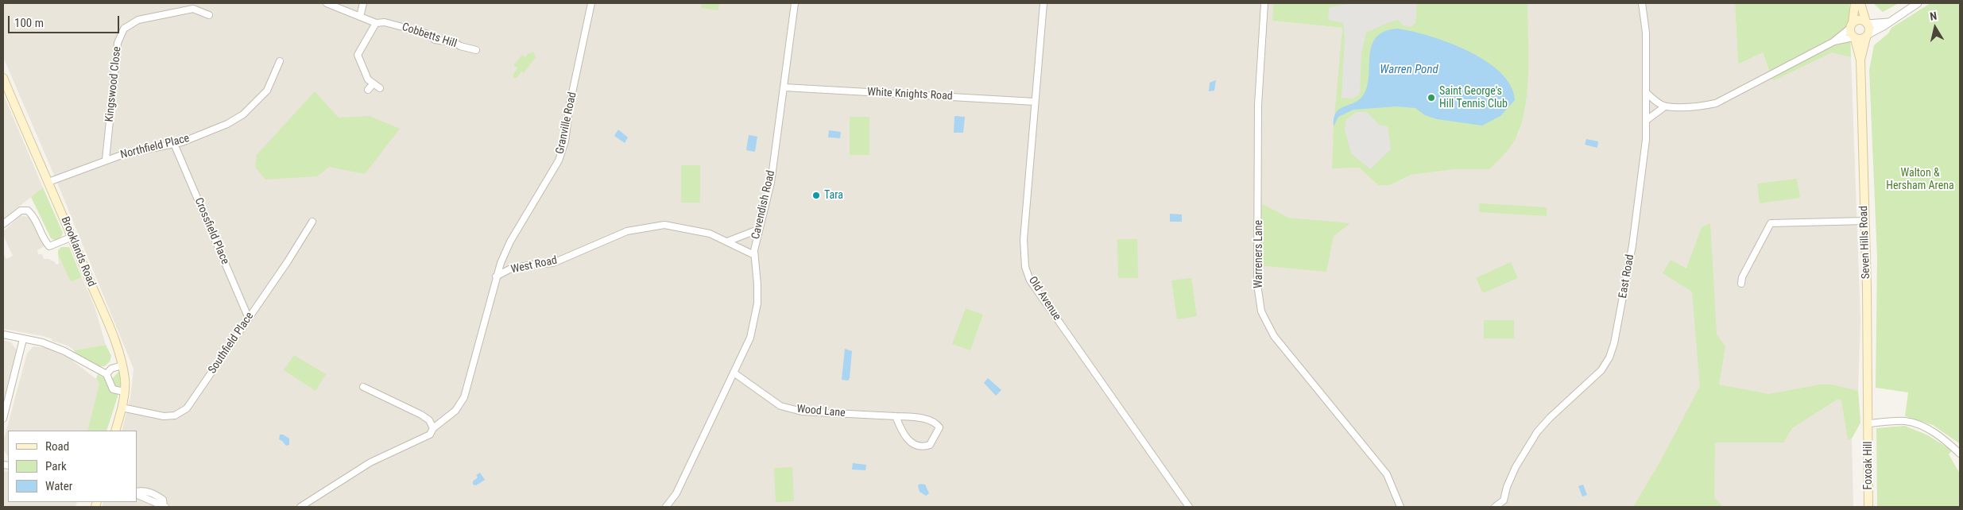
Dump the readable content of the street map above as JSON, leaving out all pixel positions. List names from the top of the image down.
{
  "streets": {
    "main road": ["Seven Hills Road", "Brooklands Road", "Foxoak Hill"],
    "street": [
      "Cobbetts Hill",
      "Kingswood Close",
      "White Knights Road",
      "Granville Road",
      "Northfield Place",
      "Cavendish Road",
      "Crossfield Place",
      "Warreners Lane",
      "West Road",
      "East Road",
      "Old Avenue",
      "Southfield Place",
      "Wood Lane"
    ]
  },
  "crossings": [
    ["Kingswood Close", "Northfield Place"],
    ["White Knights Road", "Cavendish Road"],
    ["White Knights Road", "Old Avenue"],
    ["Granville Road", "West Road"],
    ["Northfield Place", "Crossfield Place"],
    ["Northfield Place", "Brooklands Road"],
    ["Cavendish Road", "West Road"],
    ["Cavendish Road", "Wood Lane"],
    ["Crossfield Place", "Southfield Place"],
    ["Seven Hills Road", "Foxoak Hill"],
    ["Brooklands Road", "Southfield Place"]
  ],
  "water": ["Warren Pond"],
  "parks": ["Walton & Hersham Arena"],
  "places": ["Saint George's Hill Tennis Club", "Tara"],
  "legend": ["Road", "Park", "Water"],
  "scale_bar": "100 m",
  "north": "top"
}
